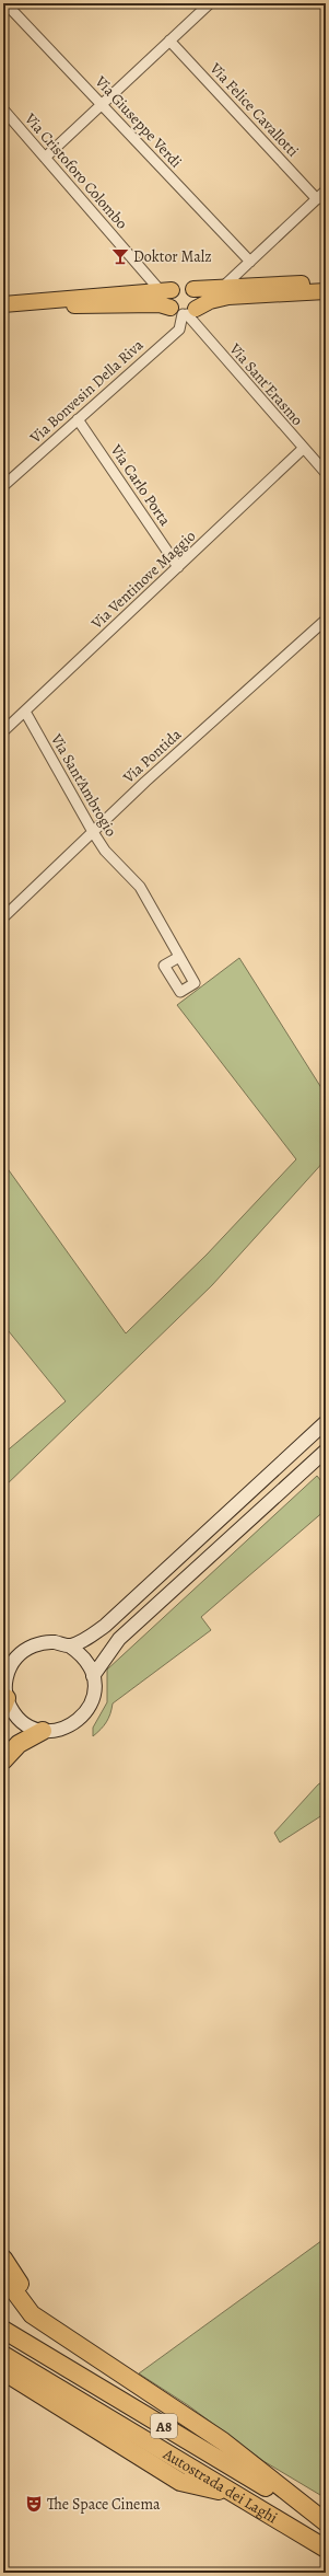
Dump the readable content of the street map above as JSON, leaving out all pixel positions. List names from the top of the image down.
{
  "streets": {
    "highway": ["A8", "Autostrada dei Laghi"],
    "street": [
      "Via Felice Cavallotti",
      "Via Giuseppe Verdi",
      "Via Cristoforo Colombo",
      "Via Sant'Erasmo",
      "Via Bonvesin Della Riva",
      "Via Carlo Porta",
      "Via Ventinove Maggio",
      "Via Pontida",
      "Via Sant'Ambrogio"
    ]
  },
  "crossings": [
    ["Via Sant'Erasmo", "Via Bonvesin Della Riva"],
    ["Via Sant'Erasmo", "Via Ventinove Maggio"],
    ["Via Bonvesin Della Riva", "Via Carlo Porta"],
    ["Via Carlo Porta", "Via Ventinove Maggio"],
    ["Via Ventinove Maggio", "Via Sant'Ambrogio"],
    ["Via Pontida", "Via Sant'Ambrogio"]
  ],
  "places": {
    "bar": ["Doktor Malz"],
    "theatre": ["The Space Cinema"]
  }
}
